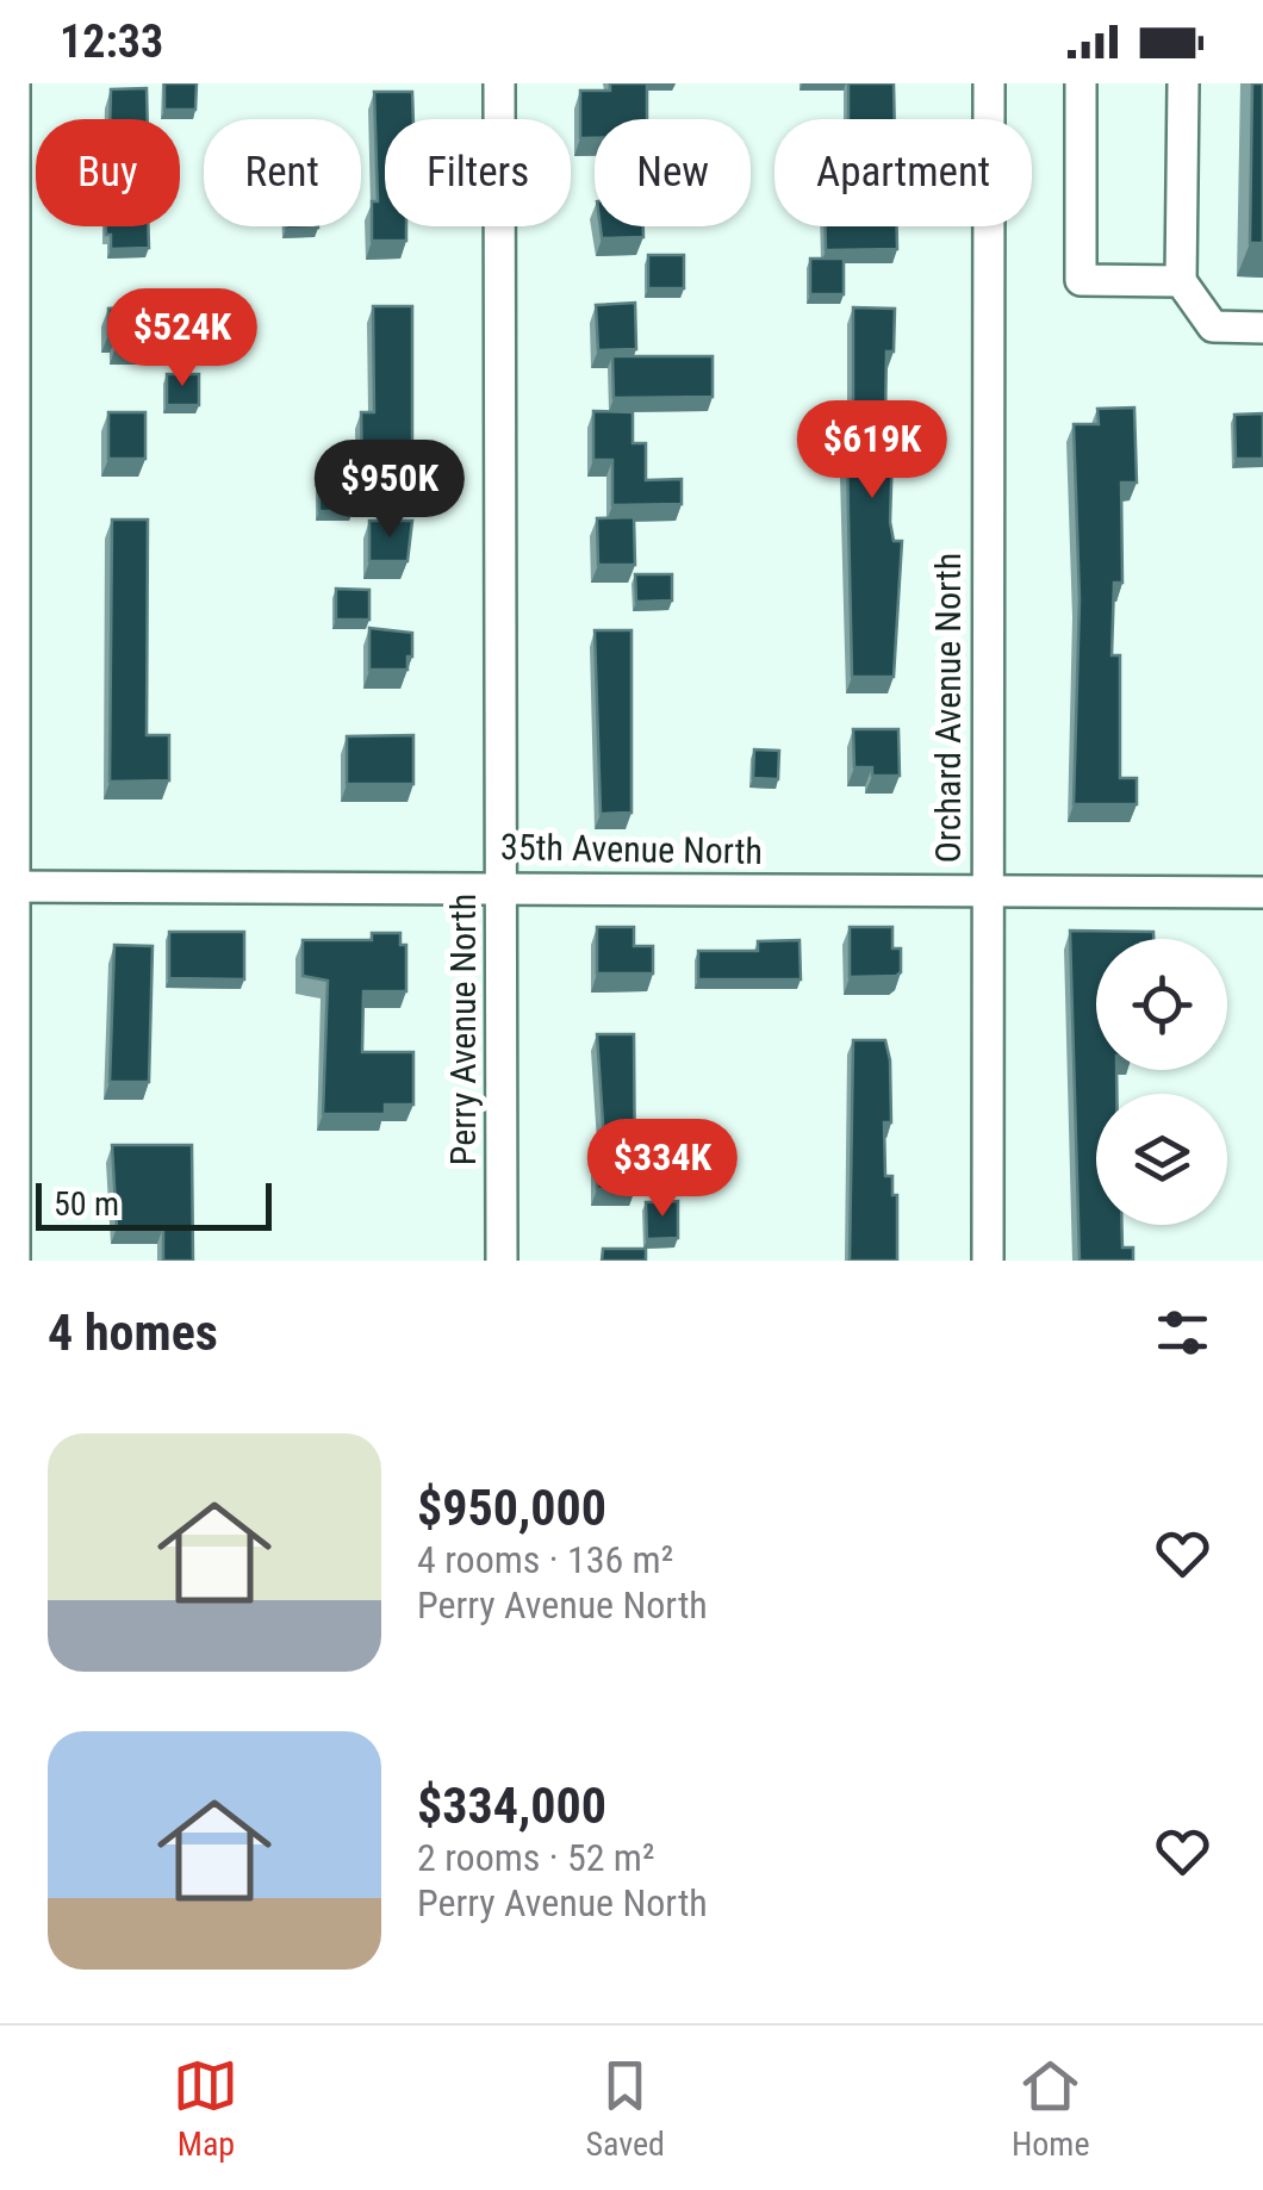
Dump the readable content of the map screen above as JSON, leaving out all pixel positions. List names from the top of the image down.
{
  "streets": {
    "street": ["Orchard Avenue North", "35th Avenue North", "Perry Avenue North"]
  },
  "crossings": [
    ["Orchard Avenue North", "35th Avenue North"],
    ["35th Avenue North", "Perry Avenue North"]
  ],
  "scale_bar": "50 m",
  "page": {
    "status": "12:33",
    "chip": [
      "Buy",
      "Rent",
      "Filters",
      "New",
      "Apartment"
    ],
    "price": [
      "$524K",
      "$619K",
      "$950K",
      "$334K"
    ],
    "scale": "50 m",
    "heading": "4 homes",
    "list": [
      {
        "name": "$950,000",
        "note": "4 rooms · 136 m² · Perry Avenue North"
      },
      {
        "name": "$334,000",
        "note": "2 rooms · 52 m² · Perry Avenue North"
      }
    ],
    "tabs": ["Map", "Saved", "Home"]
  }
}
